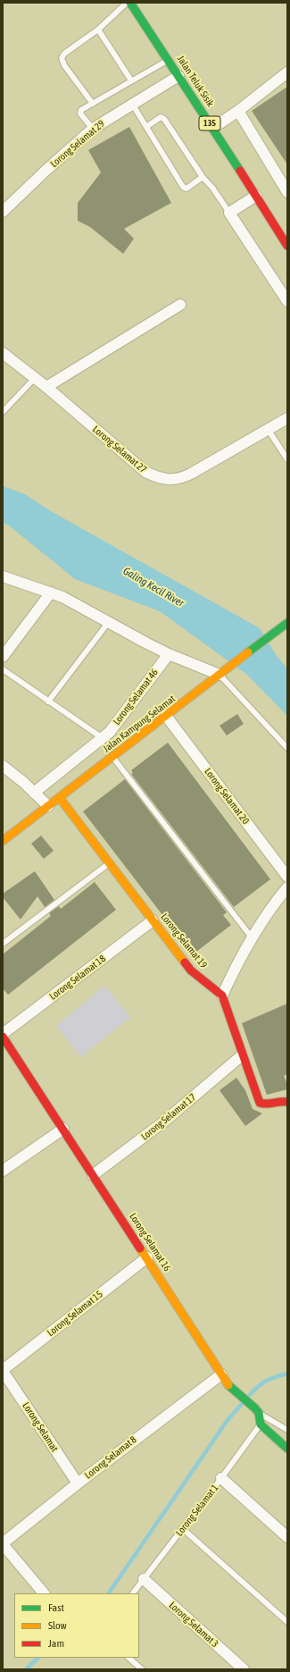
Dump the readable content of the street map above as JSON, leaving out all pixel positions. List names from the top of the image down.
{
  "streets": {
    "street": [
      "Jalan Teluk Sisik",
      "135",
      "Lorong Selamat 29",
      "Lorong Selamat 27",
      "Lorong Selamat 46",
      "Jalan Kampung Selamat",
      "Lorong Selamat 20",
      "Lorong Selamat 19",
      "Lorong Selamat 18",
      "Lorong Selamat 17",
      "Lorong Selamat 16",
      "Lorong Selamat 15",
      "Lorong Selamat",
      "Lorong Selamat 8",
      "Lorong Selamat 3"
    ],
    "lane": ["Lorong Selamat 1"]
  },
  "crossings": [
    ["Jalan Teluk Sisik", "Lorong Selamat 29"],
    ["Jalan Kampung Selamat", "Lorong Selamat 20"],
    ["Jalan Kampung Selamat", "Lorong Selamat 19"],
    ["Lorong Selamat 19", "Lorong Selamat 18"],
    ["Lorong Selamat 18", "Lorong Selamat 16"],
    ["Lorong Selamat 17", "Lorong Selamat 16"],
    ["Lorong Selamat 16", "Lorong Selamat 15"],
    ["Lorong Selamat 16", "Lorong Selamat 8"],
    ["Lorong Selamat 15", "Lorong Selamat"],
    ["Lorong Selamat", "Lorong Selamat 8"],
    ["Lorong Selamat 1", "Lorong Selamat 3"]
  ],
  "water": ["Galing Kecil River"],
  "legend": ["Fast", "Slow", "Jam"]
}
